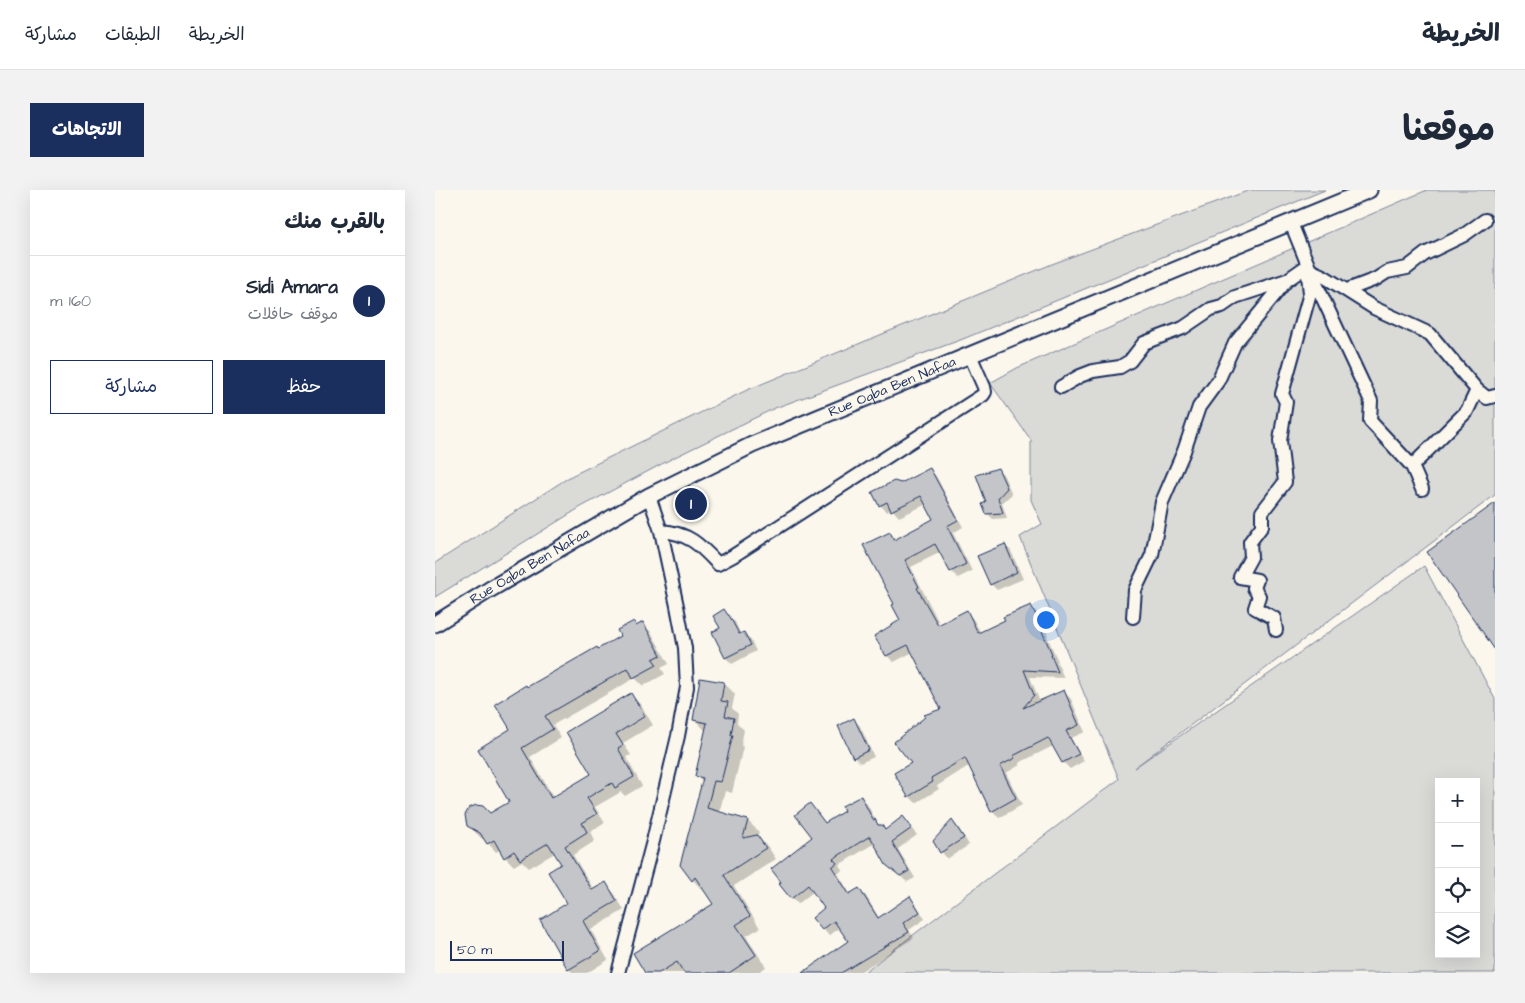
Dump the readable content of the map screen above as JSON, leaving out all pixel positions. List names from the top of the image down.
{
  "streets": {
    "street": ["Rue Oqba Ben Nafaa"]
  },
  "scale_bar": "50 m",
  "page": {
    "header": "الخريطة",
    "nav": ["الخريطة", "الطبقات", "مشاركة"],
    "title": "موقعنا",
    "buttons": [
      "الاتجاهات",
      ["حفظ", "مشاركة"]
    ],
    "heading": "بالقرب منك",
    "list": [
      {
        "mark": "1",
        "name": "Sidi Amara",
        "note": "موقف حافلات",
        "value": "160 m"
      }
    ],
    "pins": "1",
    "map_buttons": ["+", "−"],
    "scale": "50 m"
  }
}
